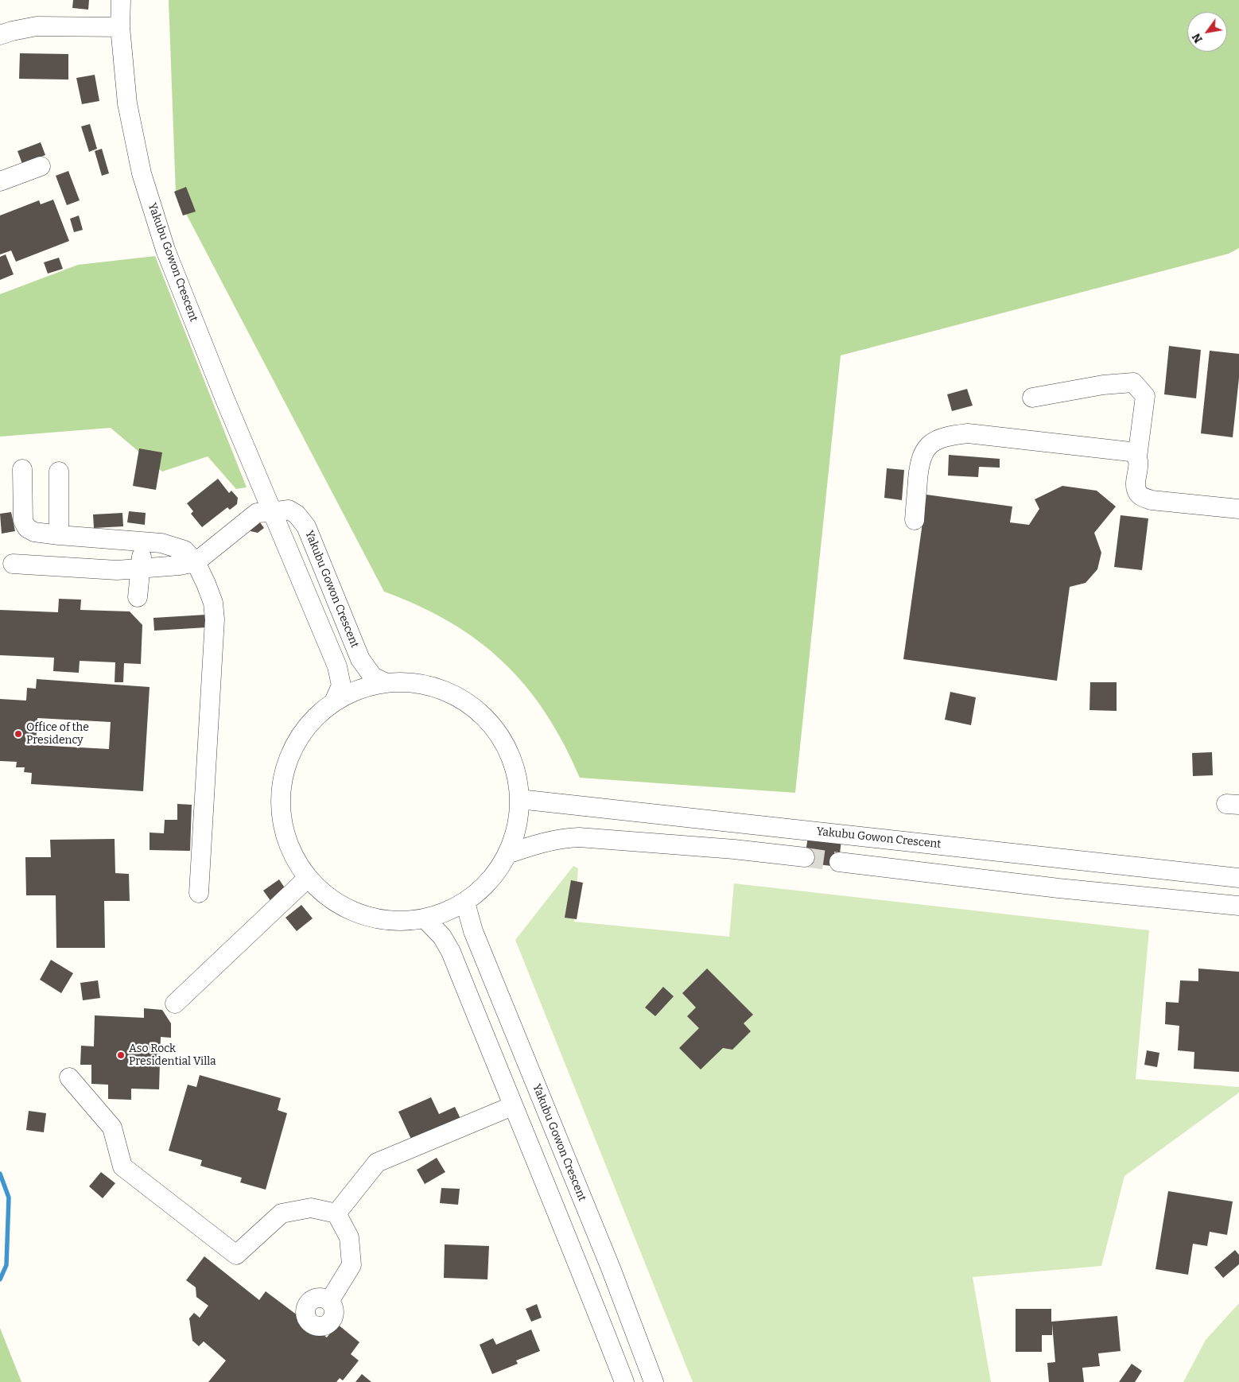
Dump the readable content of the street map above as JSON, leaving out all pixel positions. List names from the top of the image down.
{
  "streets": {
    "street": ["Yakubu Gowon Crescent"]
  },
  "places": ["Office of the Presidency", "Aso Rock Presidential Villa"],
  "north": "bottom left"
}
